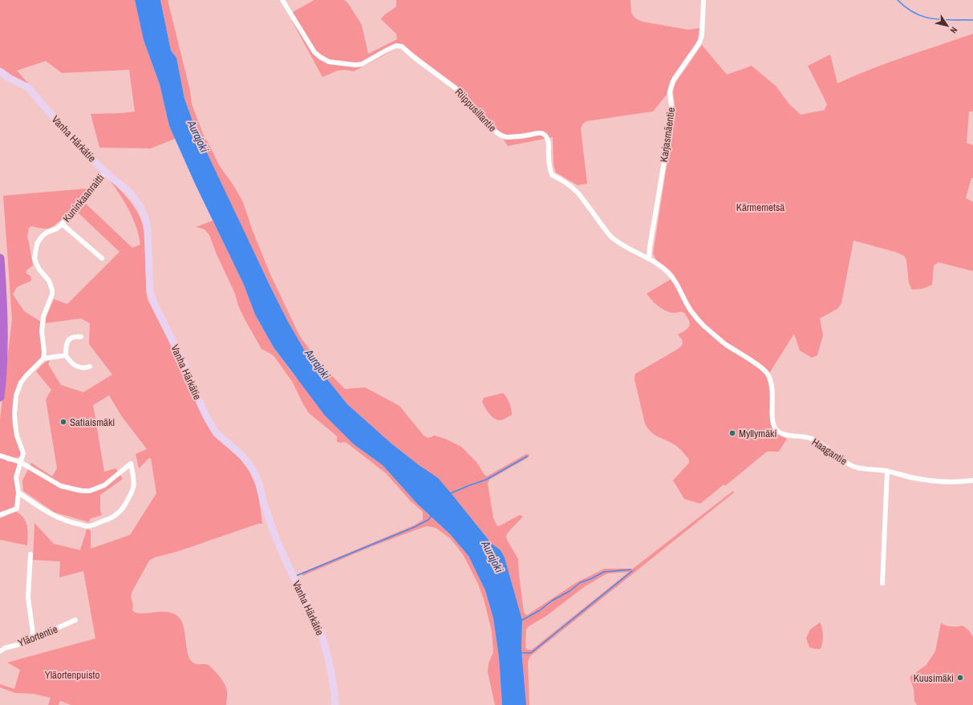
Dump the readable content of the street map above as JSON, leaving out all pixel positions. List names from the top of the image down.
{
  "streets": {
    "street": [
      "Riippusillantie",
      "Karjasmäentie",
      "Vanha Härkätie",
      "Kuninkaanraitti",
      "Haagantie",
      "Yläortentie"
    ]
  },
  "crossings": [
    ["Riippusillantie", "Karjasmäentie"],
    ["Riippusillantie", "Haagantie"],
    ["Karjasmäentie", "Haagantie"],
    ["Vanha Härkätie", "Kuninkaanraitti"]
  ],
  "water": ["Aurajoki"],
  "parks": ["Kärmemetsä", "Yläortenpuisto"],
  "places": ["Satiaismäki", "Myllymäki", "Kuusimäki"],
  "north": "bottom right"
}
